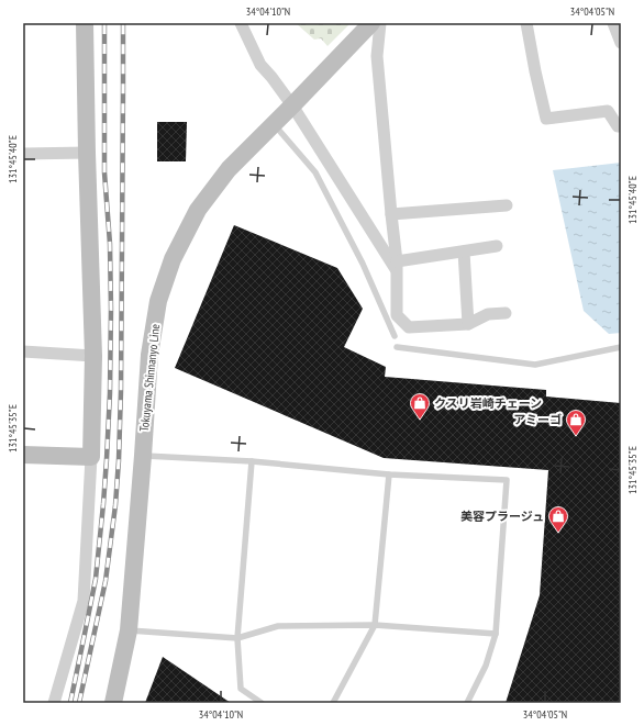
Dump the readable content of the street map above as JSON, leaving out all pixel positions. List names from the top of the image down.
{
  "streets": {
    "main road": ["Tokuyama Shinnanyo Line"]
  },
  "places": {
    "shop": ["クスリ岩崎チェーン", "アミーゴ", "美容プラージュ"]
  },
  "coordinates": [
    "34°04'10\"N",
    "34°04'05\"N",
    "131°45'40\"E",
    "131°45'35\"E"
  ]
}
